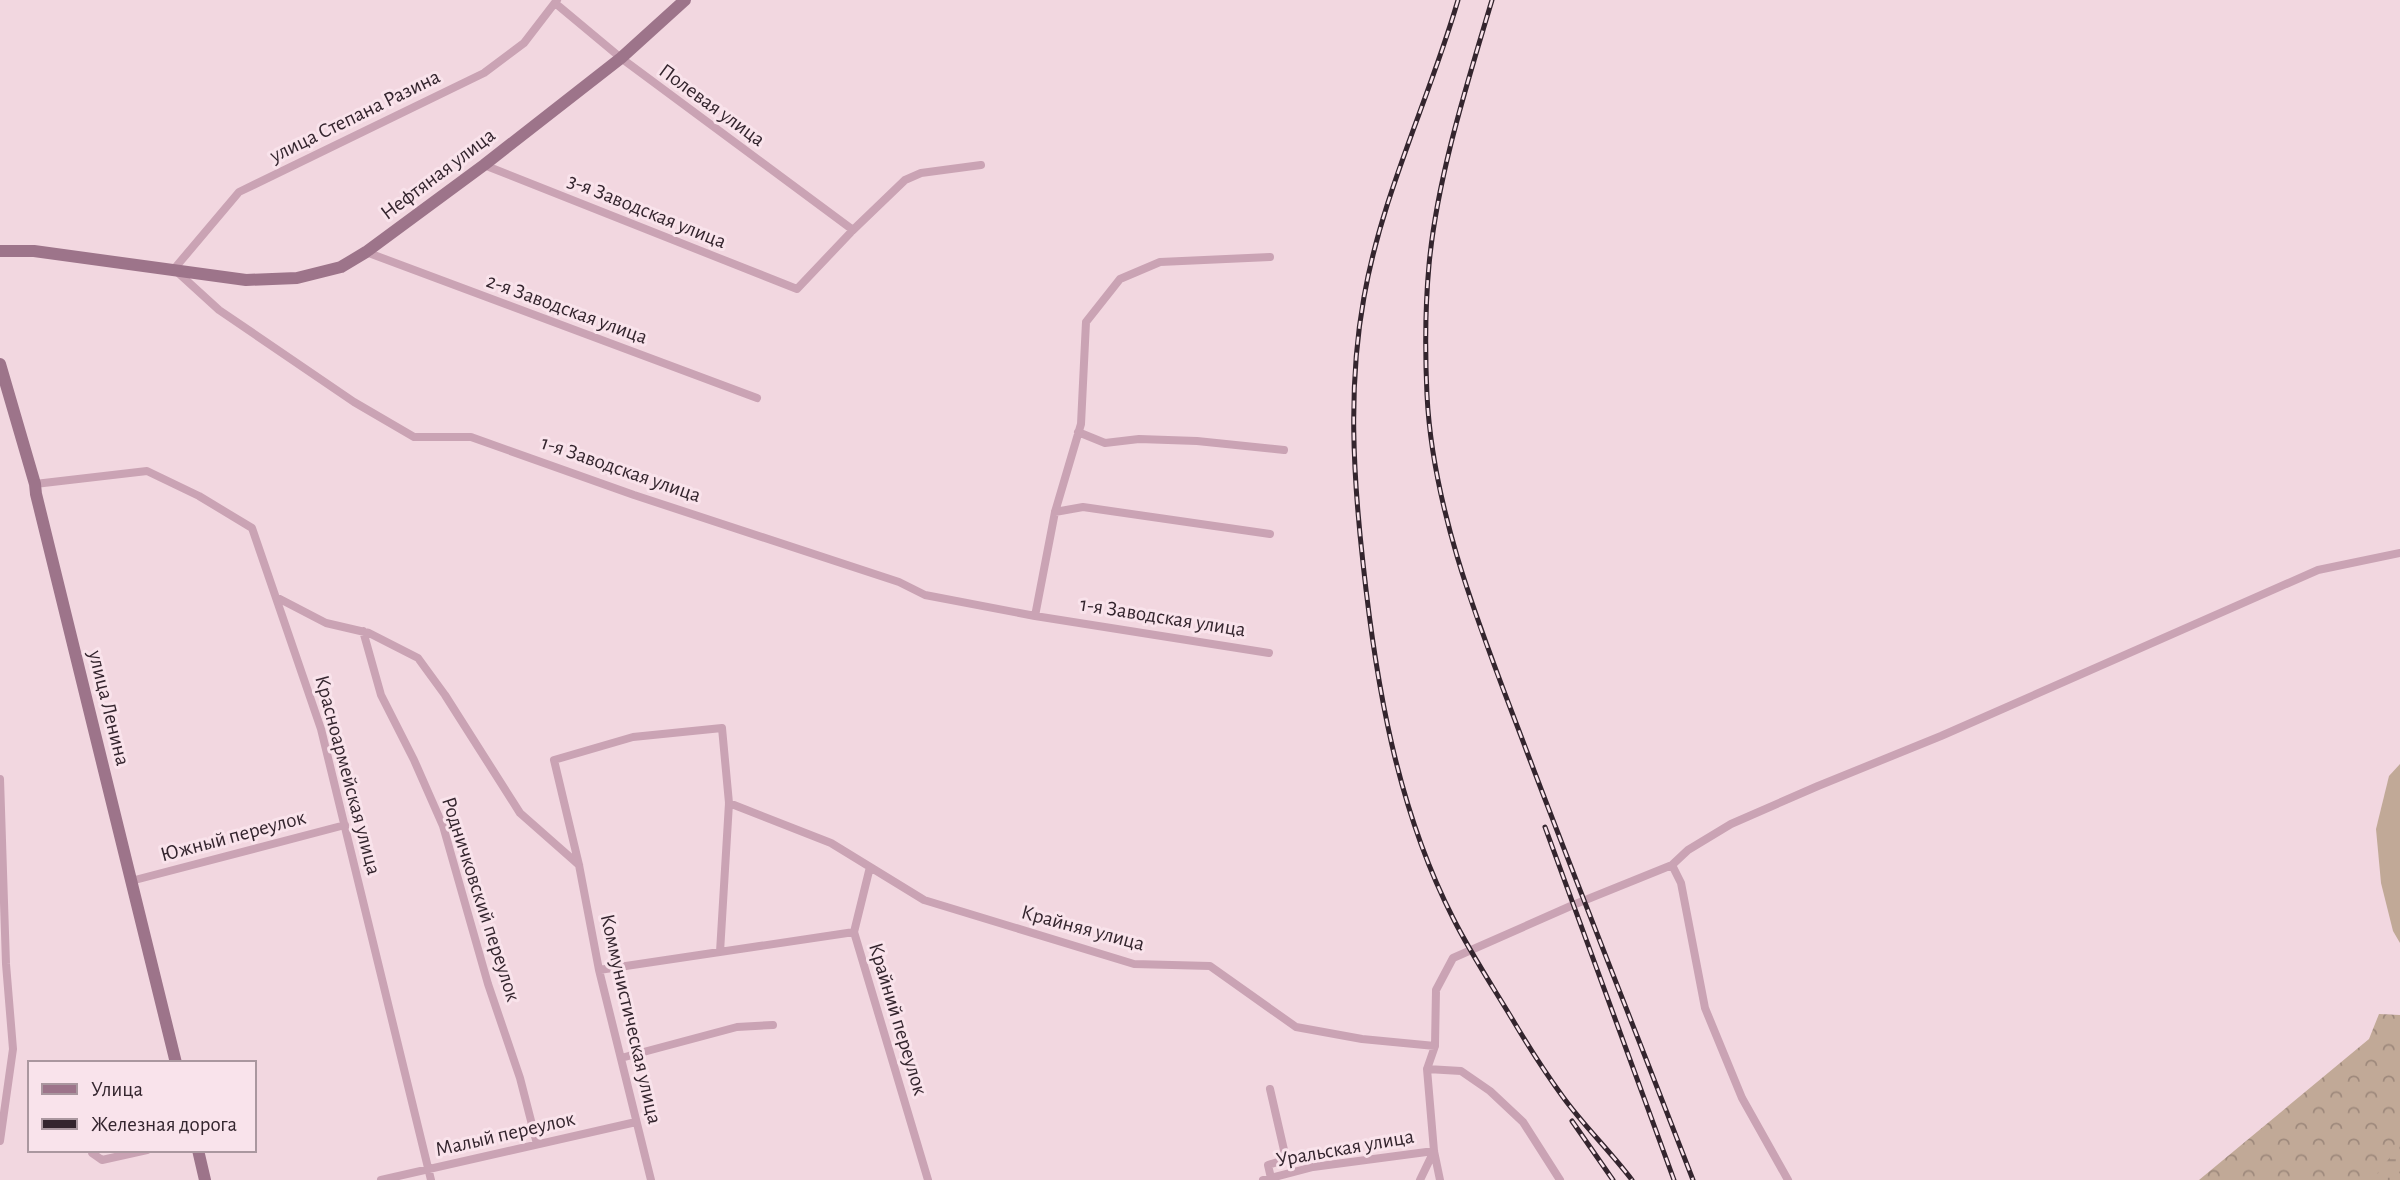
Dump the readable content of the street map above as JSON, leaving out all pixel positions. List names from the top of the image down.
{
  "streets": {
    "main road": ["Нефтяная улица", "улица Ленина"],
    "street": [
      "Полевая улица",
      "улица Степана Разина",
      "3-я Заводская улица",
      "2-я Заводская улица",
      "1-я Заводская улица",
      "Красноармейская улица",
      "Южный переулок",
      "Родничковский переулок",
      "Крайняя улица",
      "Коммунистическая улица",
      "Крайний переулок",
      "Малый переулок",
      "Уральская улица"
    ]
  },
  "crossings": [
    ["Полевая улица", "улица Степана Разина"],
    ["Полевая улица", "Нефтяная улица"],
    ["Полевая улица", "3-я Заводская улица"],
    ["улица Степана Разина", "Нефтяная улица"],
    ["улица Степана Разина", "1-я Заводская улица"],
    ["Нефтяная улица", "3-я Заводская улица"],
    ["Нефтяная улица", "2-я Заводская улица"],
    ["Нефтяная улица", "1-я Заводская улица"],
    ["улица Ленина", "Красноармейская улица"],
    ["улица Ленина", "Южный переулок"],
    ["Красноармейская улица", "Южный переулок"],
    ["Красноармейская улица", "Малый переулок"],
    ["Родничковский переулок", "Малый переулок"],
    ["Крайняя улица", "Коммунистическая улица"],
    ["Крайняя улица", "Крайний переулок"],
    ["Коммунистическая улица", "Малый переулок"]
  ],
  "legend": ["Улица", "Железная дорога"]
}
